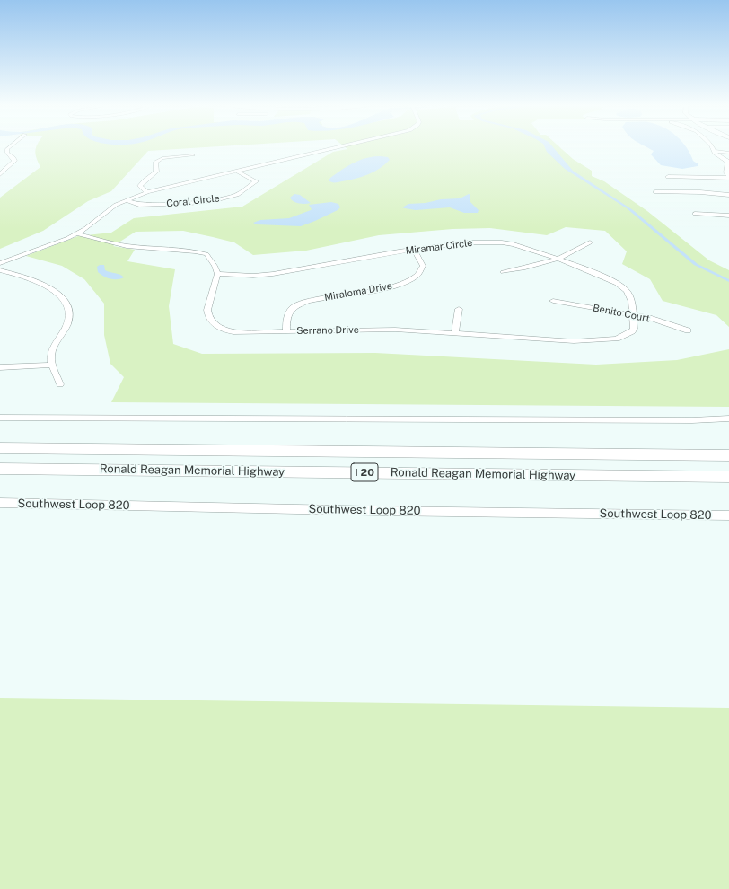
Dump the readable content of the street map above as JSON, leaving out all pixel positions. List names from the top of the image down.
{
  "streets": {
    "highway": ["Ronald Reagan Memorial Highway", "I 20"],
    "street": [
      "Coral Circle",
      "Miramar Circle",
      "Miraloma Drive",
      "Benito Court",
      "Serrano Drive",
      "Southwest Loop 820"
    ]
  },
  "crossings": [
    ["Miramar Circle", "Miraloma Drive"],
    ["Miramar Circle", "Benito Court"],
    ["Miramar Circle", "Serrano Drive"],
    ["Miraloma Drive", "Serrano Drive"],
    ["Benito Court", "Serrano Drive"]
  ]
}
